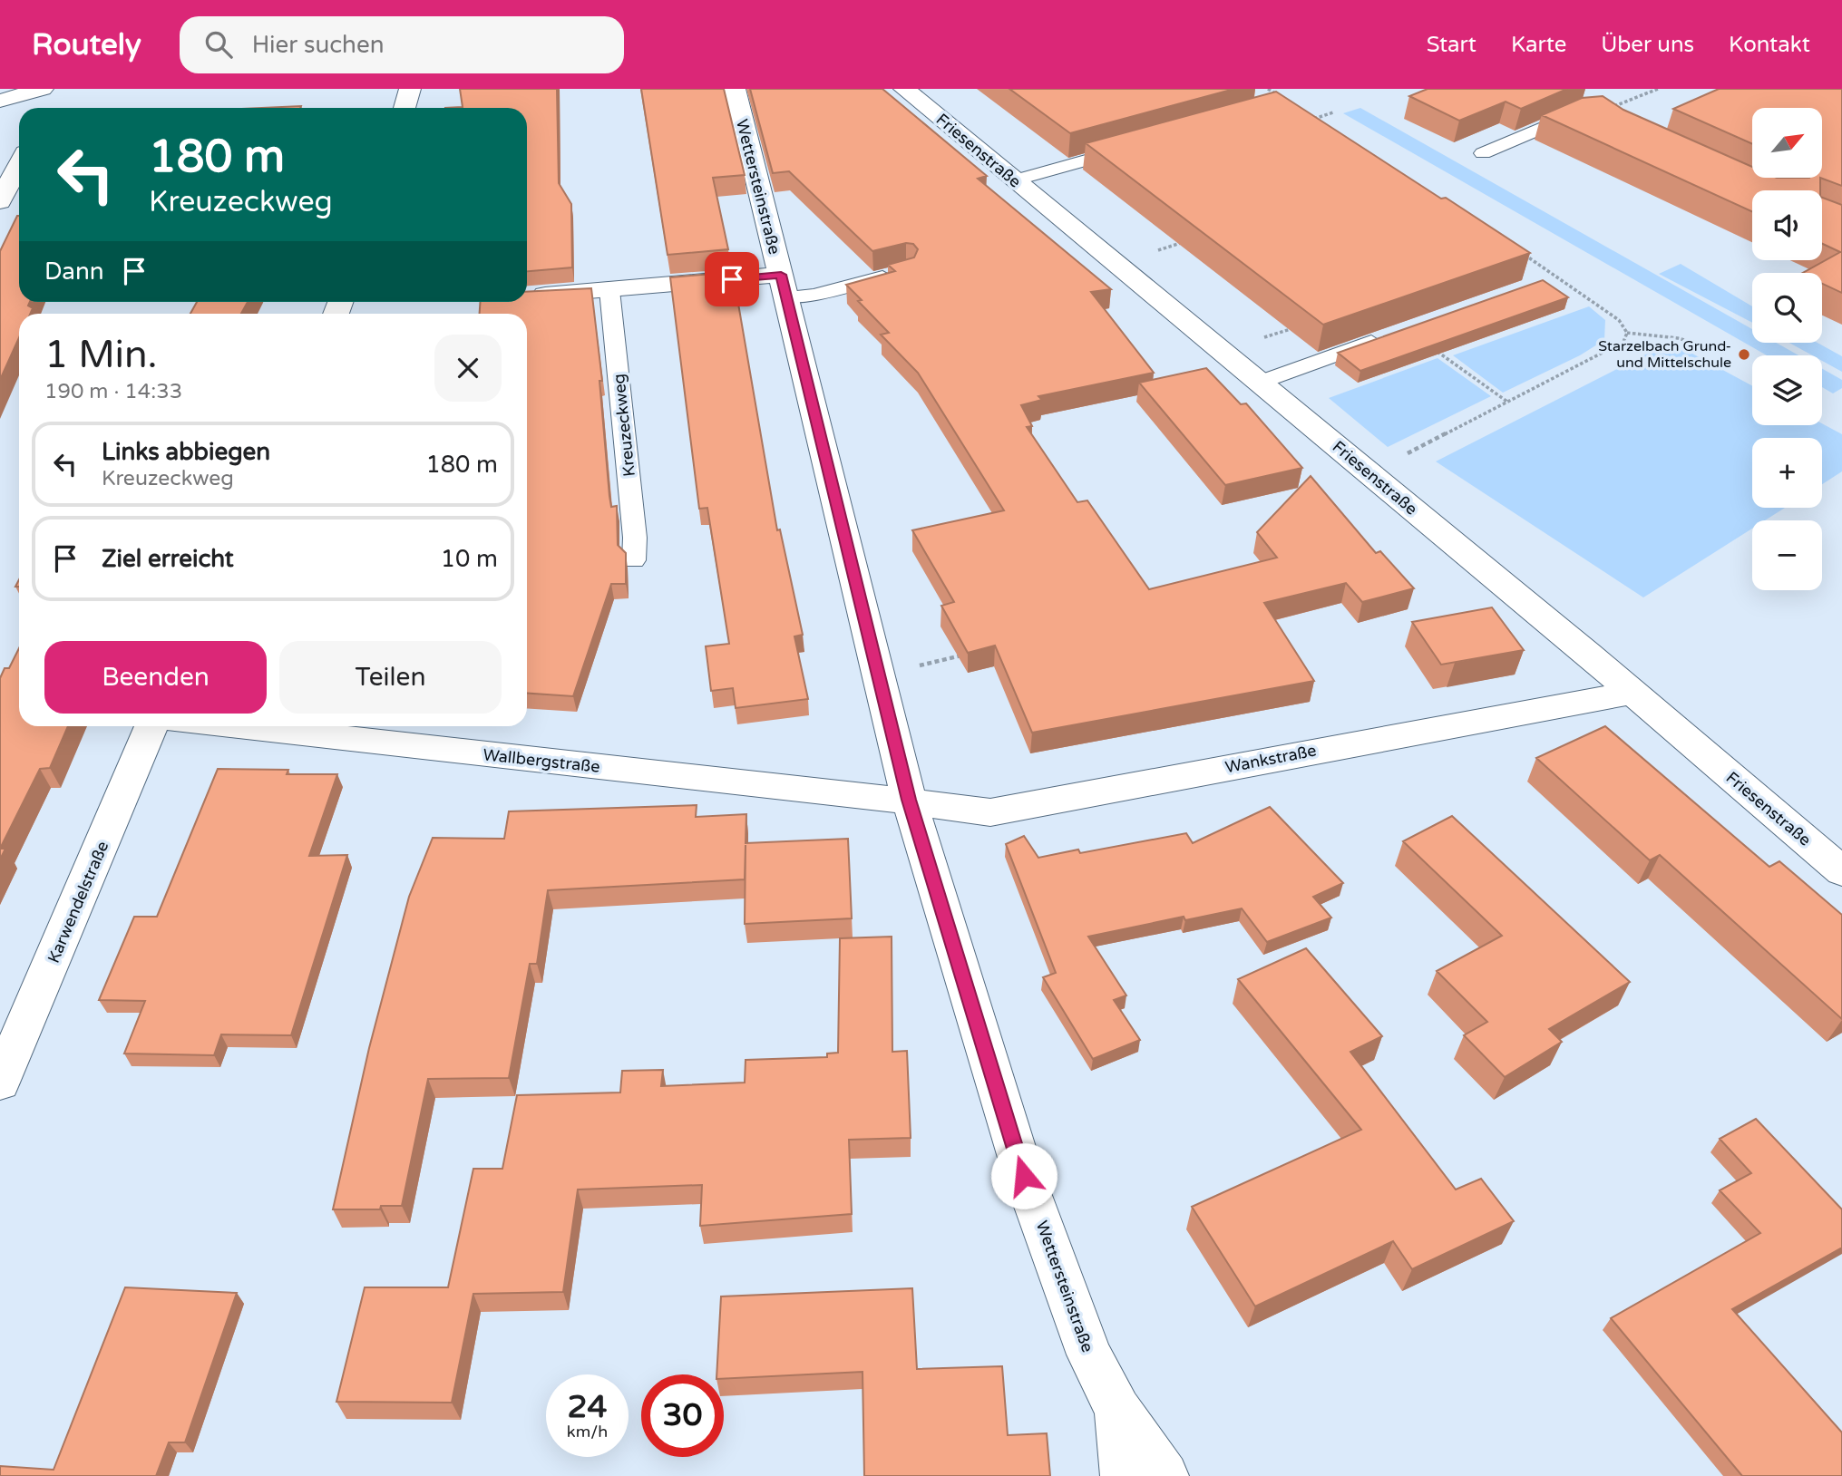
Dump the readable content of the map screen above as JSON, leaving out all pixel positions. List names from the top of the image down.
{
  "streets": {
    "street": [
      "Friesenstraße",
      "Wettersteinstraße",
      "Wankstraße",
      "Wallbergstraße",
      "Karwendelstraße"
    ],
    "lane": ["Kreuzeckweg"]
  },
  "crossings": [
    ["Friesenstraße", "Wankstraße"],
    ["Wettersteinstraße", "Wankstraße"],
    ["Wettersteinstraße", "Wallbergstraße"],
    ["Wankstraße", "Wallbergstraße"]
  ],
  "places": ["Starzelbach Grund- und Mittelschule"],
  "north": "top right",
  "page": {
    "header": "Routely",
    "search": "Hier suchen",
    "nav": [
      "Start",
      "Karte",
      "Über uns",
      "Kontakt"
    ],
    "map_buttons": ["+", "−"],
    "turn": ["180 m", "Kreuzeckweg"],
    "then": "Dann",
    "heading": ["1 Min.", "190 m · 14:33"],
    "list": [
      {
        "name": "Links abbiegen",
        "note": "Kreuzeckweg",
        "value": "180 m"
      },
      {
        "name": "Ziel erreicht",
        "value": "10 m"
      }
    ],
    "buttons": ["Beenden", "Teilen"],
    "speed": "24 km/h",
    "limit": "30"
  }
}
